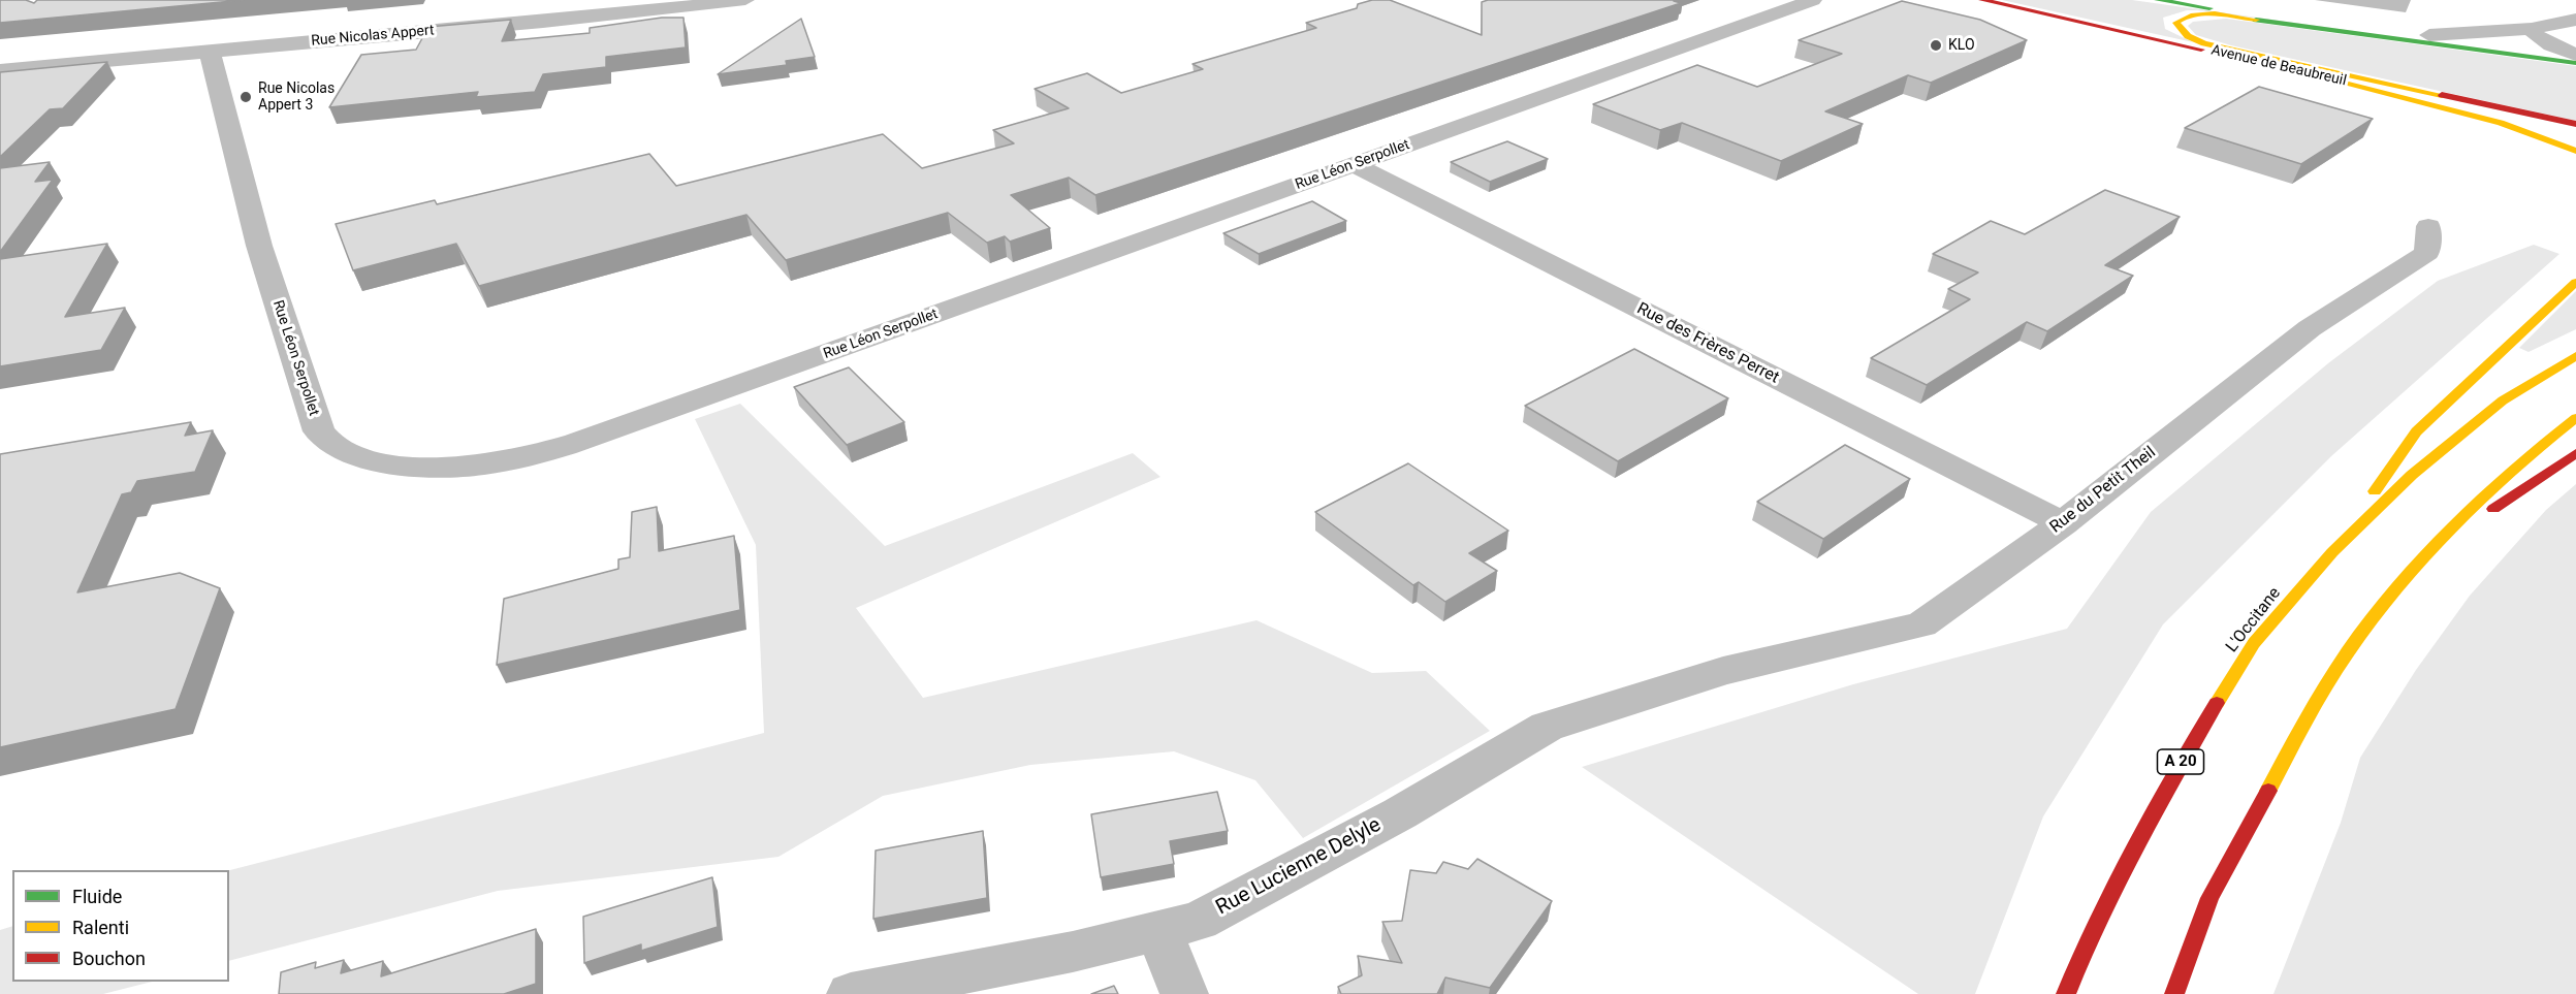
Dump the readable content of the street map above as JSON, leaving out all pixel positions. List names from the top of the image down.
{
  "streets": {
    "main road": ["Avenue de Beaubreuil", "L'Occitane", "A 20"],
    "street": [
      "Rue Nicolas Appert",
      "Rue Léon Serpollet",
      "Rue des Frères Perret",
      "Rue du Petit Theil",
      "Rue Lucienne Delyle"
    ]
  },
  "crossings": [
    ["Rue Nicolas Appert", "Rue Léon Serpollet"],
    ["Rue Léon Serpollet", "Rue des Frères Perret"],
    ["Rue des Frères Perret", "Rue du Petit Theil"],
    ["Rue du Petit Theil", "Rue Lucienne Delyle"]
  ],
  "places": ["KLO", "Rue Nicolas Appert 3"],
  "legend": ["Fluide", "Ralenti", "Bouchon"]
}
